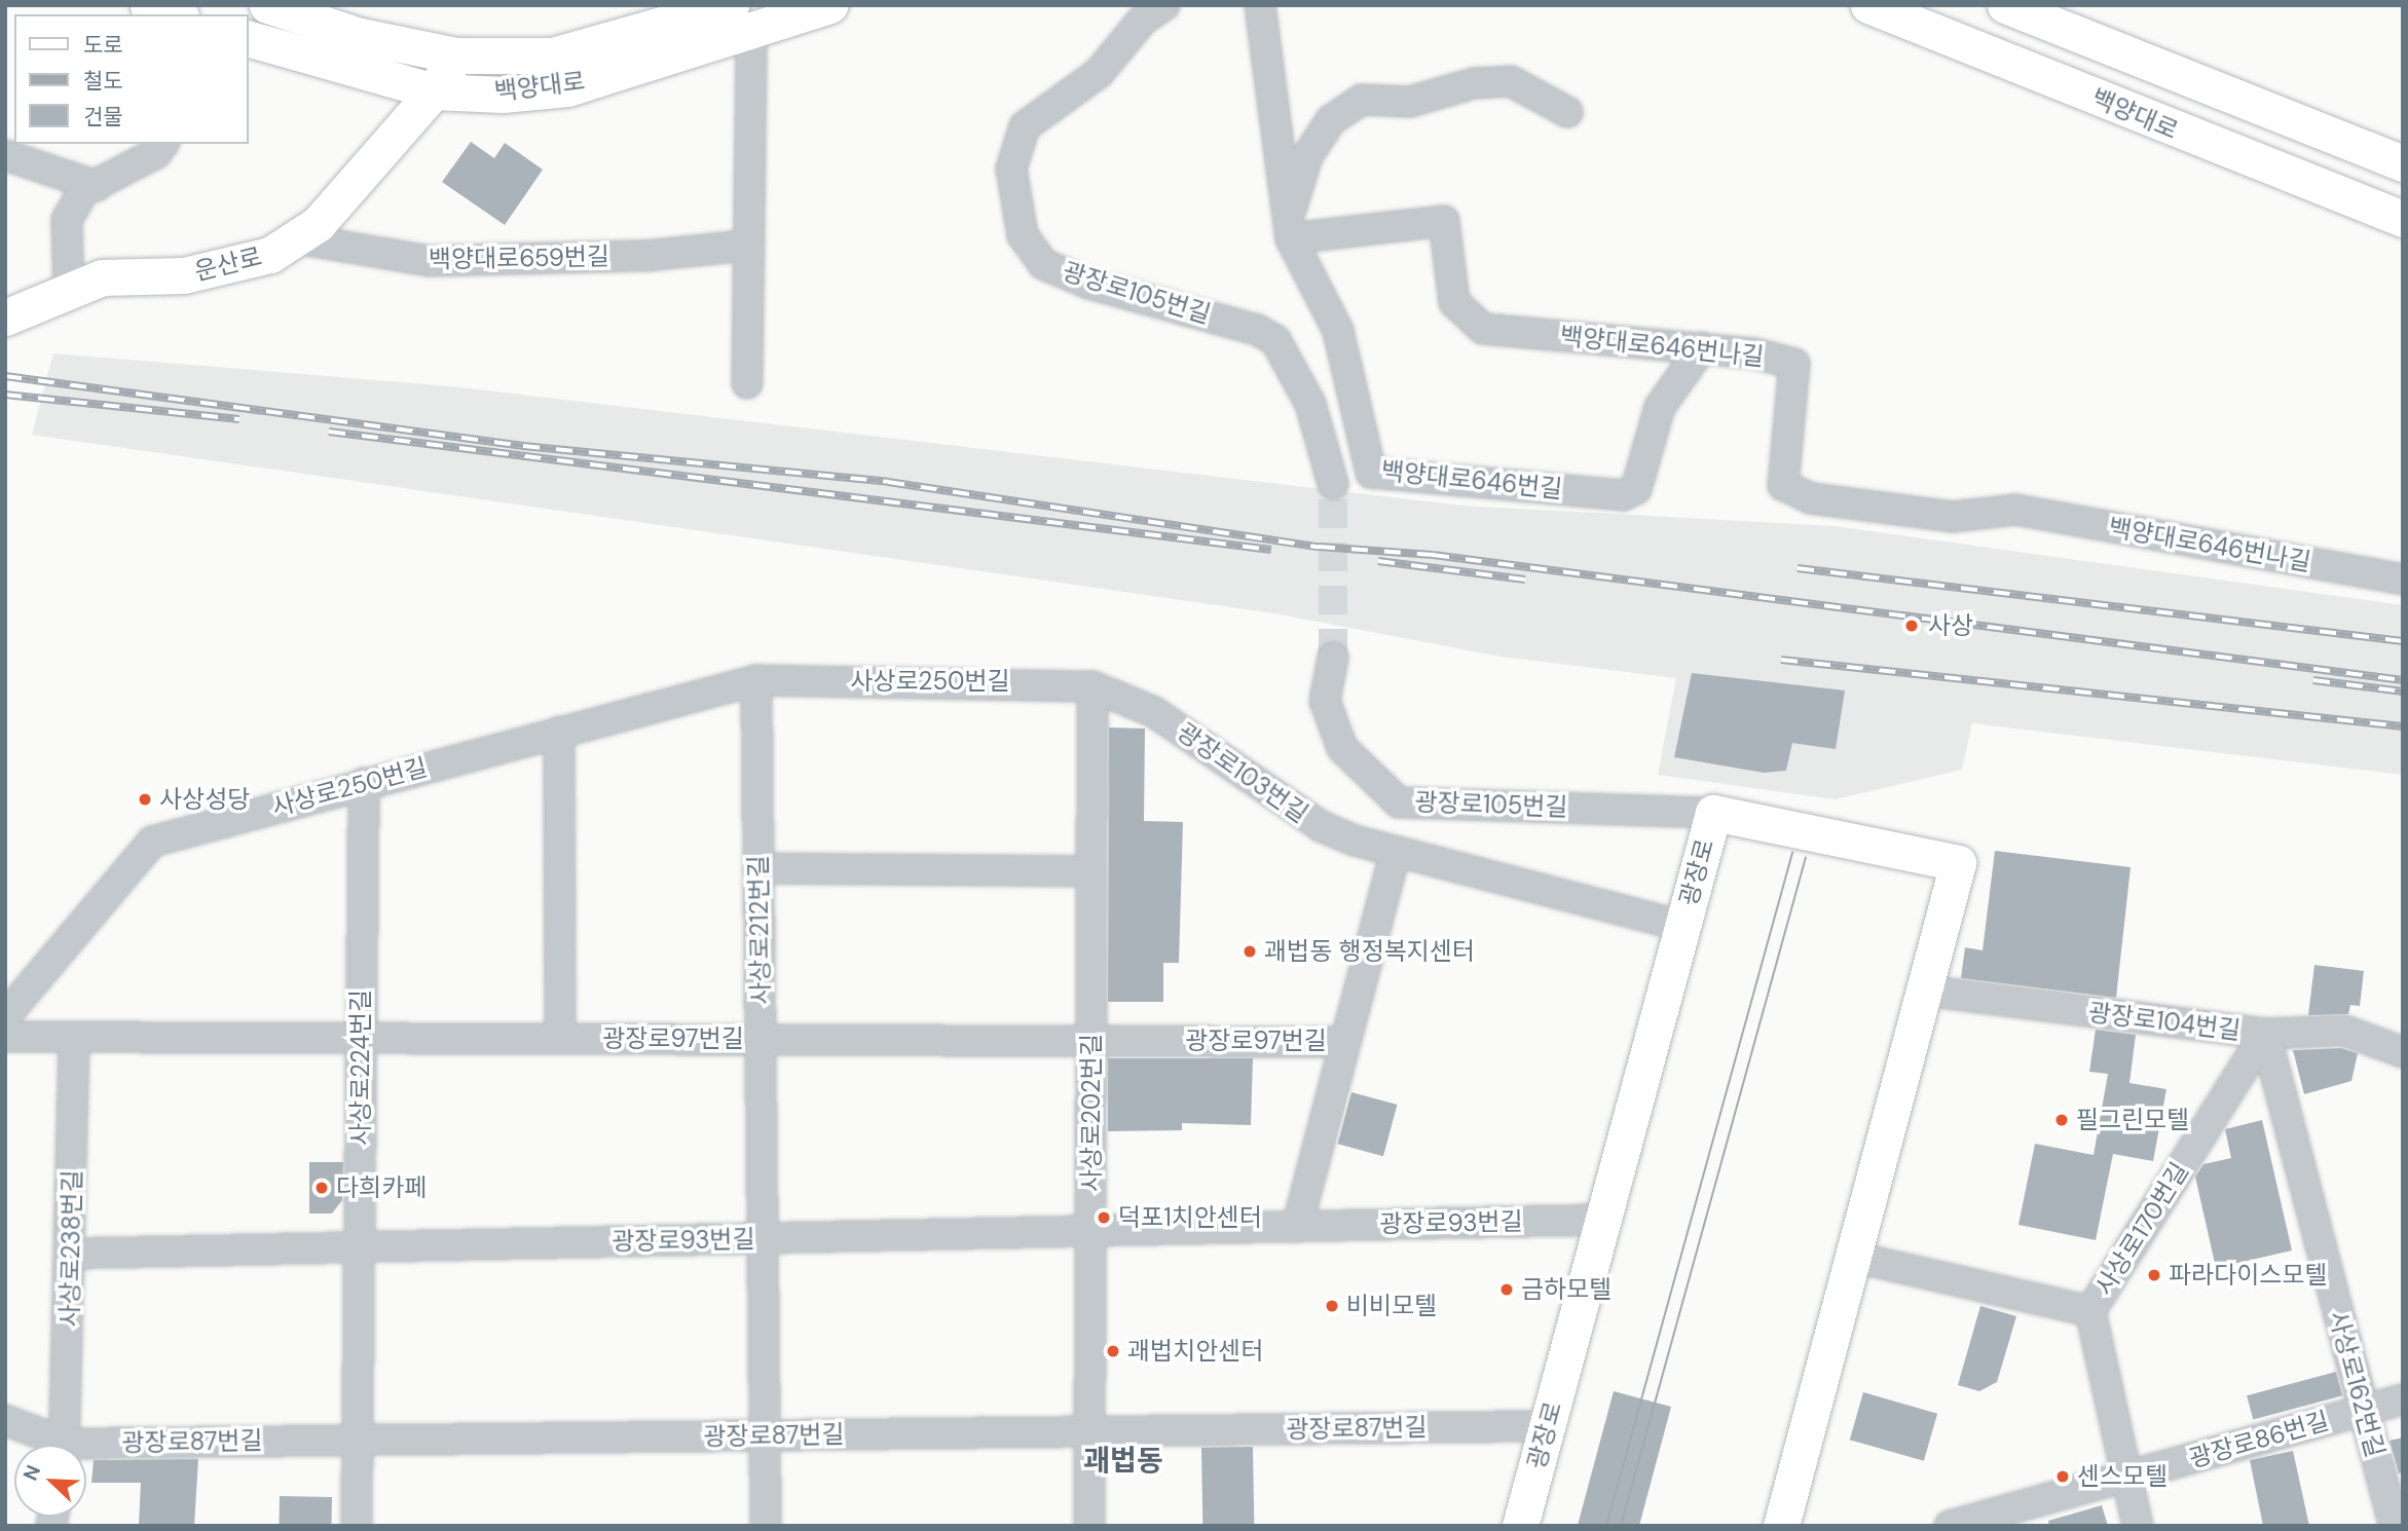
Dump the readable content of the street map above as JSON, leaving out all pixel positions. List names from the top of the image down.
{
  "streets": {
    "main road": ["백양대로", "운산로", "광장로"],
    "street": [
      "백양대로659번길",
      "광장로105번길",
      "백양대로646번나길",
      "백양대로646번길",
      "사상로250번길",
      "광장로103번길",
      "사상로212번길",
      "광장로104번길",
      "광장로97번길",
      "사상로224번길",
      "사상로202번길",
      "광장로93번길",
      "사상로170번길",
      "사상로238번길",
      "사상로162번길",
      "광장로87번길",
      "광장로86번길"
    ]
  },
  "crossings": [
    ["백양대로", "운산로"],
    ["백양대로659번길", "운산로"],
    ["광장로105번길", "광장로"],
    ["백양대로646번나길", "백양대로646번길"],
    ["사상로250번길", "광장로103번길"],
    ["사상로250번길", "사상로212번길"],
    ["사상로250번길", "사상로224번길"],
    ["사상로250번길", "사상로202번길"],
    ["광장로103번길", "광장로"],
    ["광장로103번길", "사상로202번길"],
    ["광장로", "광장로104번길"],
    ["광장로", "광장로93번길"],
    ["광장로", "광장로87번길"],
    ["사상로212번길", "광장로97번길"],
    ["사상로212번길", "광장로93번길"],
    ["사상로212번길", "광장로87번길"],
    ["광장로104번길", "사상로170번길"],
    ["광장로104번길", "사상로162번길"],
    ["광장로97번길", "사상로224번길"],
    ["광장로97번길", "사상로202번길"],
    ["광장로97번길", "사상로238번길"],
    ["사상로224번길", "광장로93번길"],
    ["사상로224번길", "광장로87번길"],
    ["사상로202번길", "광장로93번길"],
    ["사상로202번길", "광장로87번길"],
    ["광장로93번길", "사상로238번길"],
    ["사상로170번길", "사상로162번길"],
    ["사상로170번길", "광장로86번길"],
    ["사상로162번길", "광장로86번길"]
  ],
  "districts": ["괘법동"],
  "places": [
    "사상",
    "사상성당",
    "괘법동 행정복지센터",
    "필그린모텔",
    "다희카페",
    "덕포1치안센터",
    "파라다이스모텔",
    "금하모텔",
    "비비모텔",
    "괘법치안센터",
    "센스모텔"
  ],
  "legend": ["도로", "철도", "건물"],
  "north": "top left"
}
